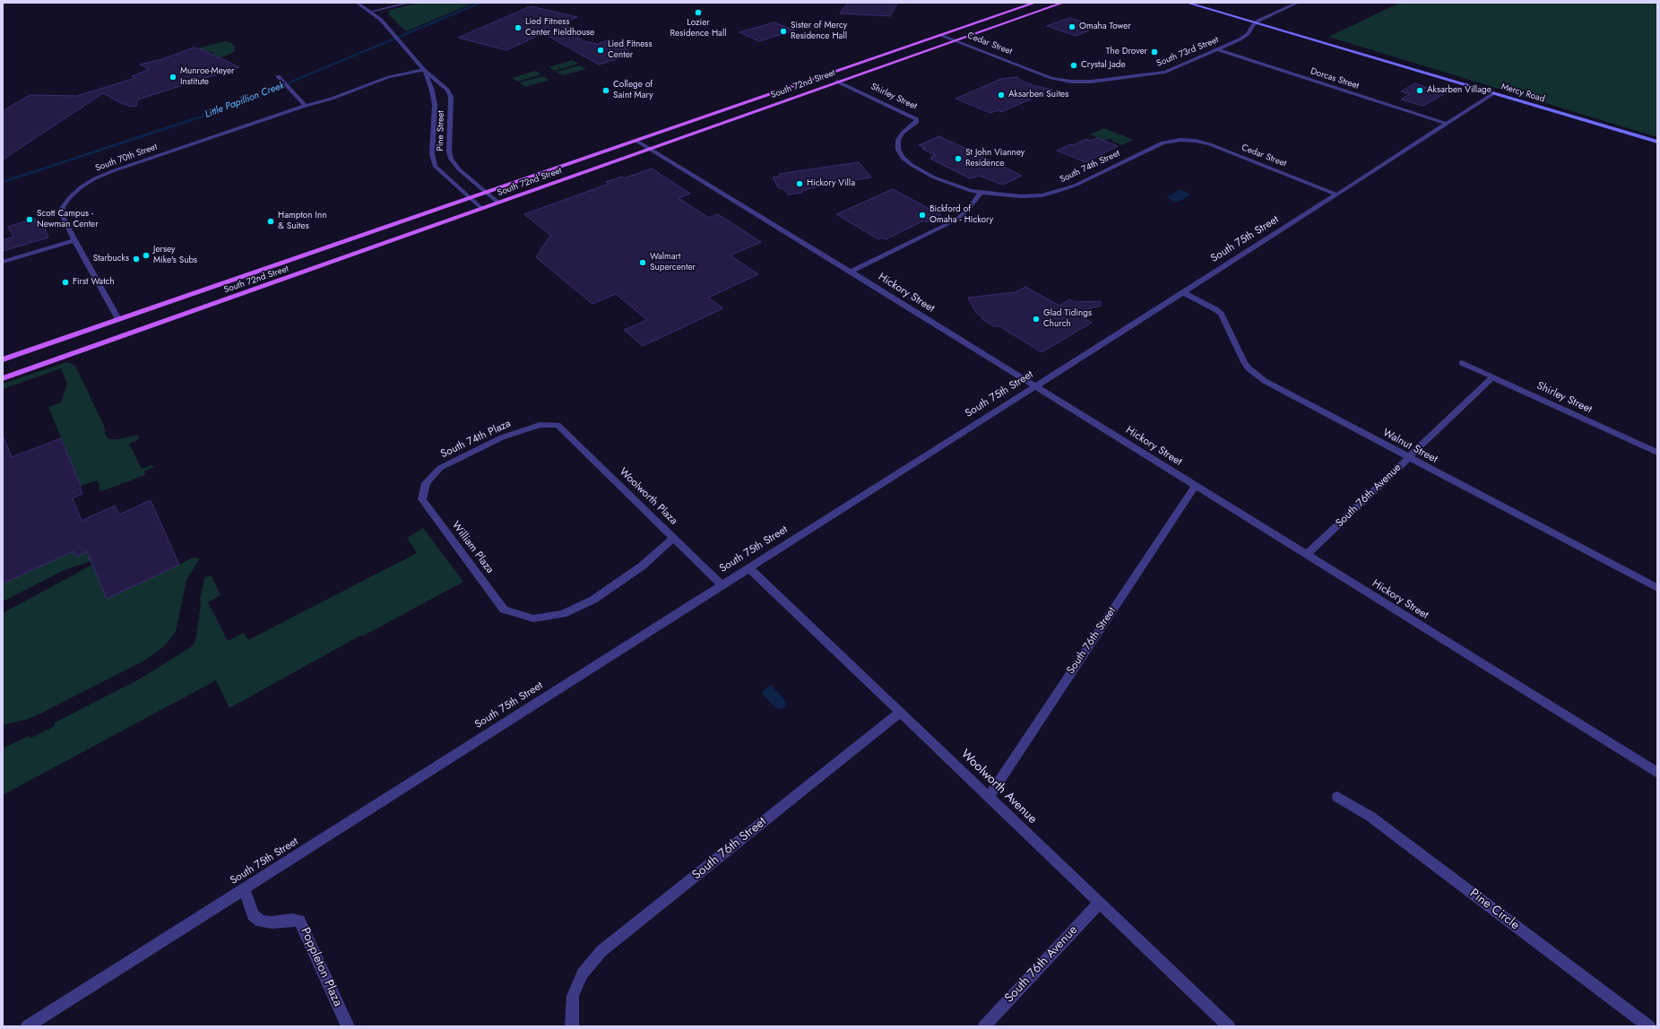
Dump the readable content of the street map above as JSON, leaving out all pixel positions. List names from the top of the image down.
{
  "streets": {
    "main road": ["South 72nd Street", "Mercy Road"],
    "street": [
      "Cedar Street",
      "South 73rd Street",
      "Dorcas Street",
      "Shirley Street",
      "Pine Street",
      "South 70th Street",
      "South 74th Street",
      "South 75th Street",
      "Hickory Street",
      "South 74th Plaza",
      "Walnut Street",
      "South 76th Avenue",
      "Woolworth Plaza",
      "William Plaza",
      "South 76th Street",
      "Woolworth Avenue",
      "Pine Circle",
      "Poppleton Plaza"
    ]
  },
  "crossings": [
    ["Cedar Street", "South 73rd Street"],
    ["Cedar Street", "South 72nd Street"],
    ["Cedar Street", "South 74th Street"],
    ["Cedar Street", "South 75th Street"],
    ["South 73rd Street", "Dorcas Street"],
    ["South 73rd Street", "Mercy Road"],
    ["Dorcas Street", "South 75th Street"],
    ["South 72nd Street", "Shirley Street"],
    ["South 72nd Street", "Pine Street"],
    ["South 72nd Street", "South 70th Street"],
    ["South 72nd Street", "Hickory Street"],
    ["Mercy Road", "South 75th Street"],
    ["Shirley Street", "South 74th Street"],
    ["Shirley Street", "South 76th Avenue"],
    ["Pine Street", "South 70th Street"],
    ["South 75th Street", "Hickory Street"],
    ["South 75th Street", "Walnut Street"],
    ["South 75th Street", "Woolworth Plaza"],
    ["South 75th Street", "Woolworth Avenue"],
    ["South 75th Street", "Poppleton Plaza"],
    ["Hickory Street", "South 76th Avenue"],
    ["Hickory Street", "South 76th Street"],
    ["South 74th Plaza", "Woolworth Plaza"],
    ["South 74th Plaza", "William Plaza"],
    ["Walnut Street", "South 76th Avenue"],
    ["South 76th Avenue", "Woolworth Avenue"],
    ["Woolworth Plaza", "William Plaza"],
    ["South 76th Street", "Woolworth Avenue"]
  ],
  "water": ["Little Papillion Creek"],
  "places": [
    "Lozier Residence Hall",
    "Omaha Tower",
    "Lied Fitness Center Fieldhouse",
    "Sister of Mercy Residence Hall",
    "Lied Fitness Center",
    "The Drover",
    "Crystal Jade",
    "Munroe-Meyer Institute",
    "College of Saint Mary",
    "Aksarben Village",
    "Aksarben Suites",
    "St John Vianney Residence",
    "Hickory Villa",
    "Bickford of Omaha - Hickory",
    "Scott Campus - Newman Center",
    "Hampton Inn & Suites",
    "Jersey Mike's Subs",
    "Starbucks",
    "Walmart Supercenter",
    "First Watch",
    "Glad Tidings Church"
  ]
}
